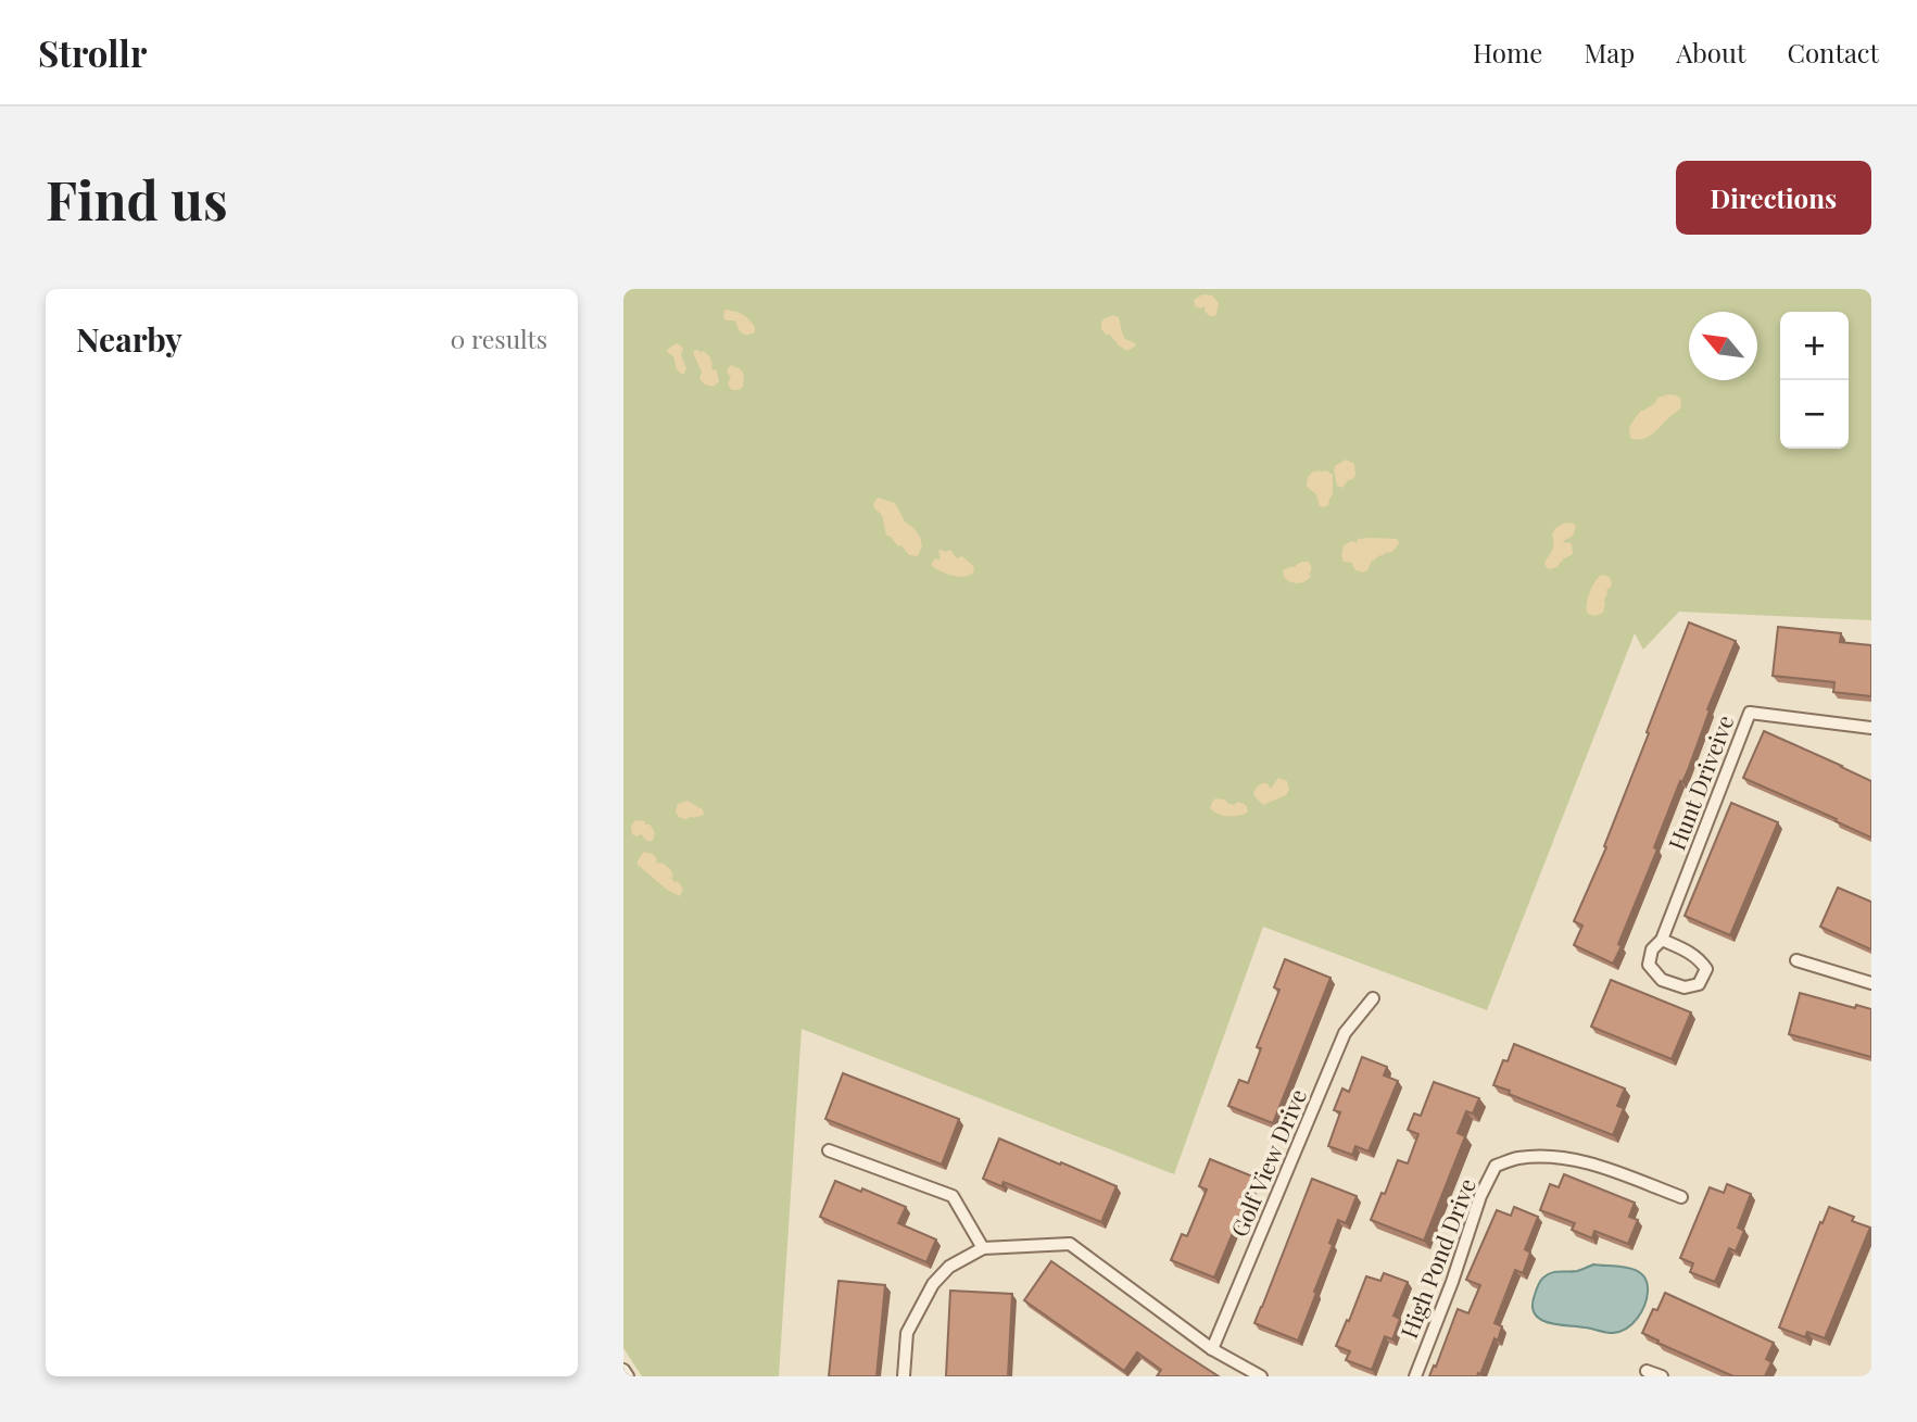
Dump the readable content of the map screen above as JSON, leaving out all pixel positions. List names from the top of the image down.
{
  "streets": {
    "street": ["Hunt Driveive", "Golf View Drive", "High Pond Drive"]
  },
  "north": "top left",
  "page": {
    "header": "Strollr",
    "nav": [
      "Home",
      "Map",
      "About",
      "Contact"
    ],
    "buttons": "Directions",
    "title": "Find us",
    "heading": ["Nearby", "0 results"],
    "map_buttons": ["+", "−"]
  }
}
